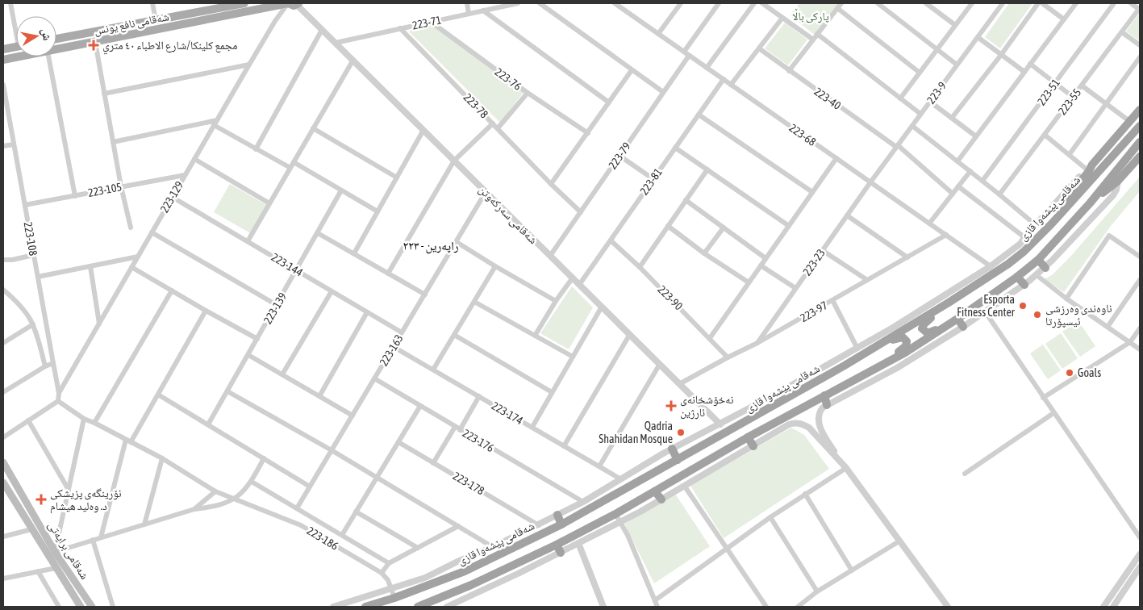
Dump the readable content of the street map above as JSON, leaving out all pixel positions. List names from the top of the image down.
{
  "streets": {
    "highway": ["شەقامی پێشەوا قازی"],
    "main road": ["شەقامی نافع یونس", "شەقامی برایەتی"],
    "street": [
      "223-71",
      "223-76",
      "223-51",
      "223-9",
      "223-40",
      "223-55",
      "223-78",
      "223-68",
      "223-79",
      "223-81",
      "223-105",
      "223-129",
      "شەقامی سەرکەوتن",
      "223-108",
      "223-23",
      "223-144",
      "223-90",
      "223-139",
      "223-97",
      "223-163",
      "223-174",
      "223-176",
      "223-178",
      "223-186"
    ]
  },
  "crossings": [
    ["223-71", "223-76"],
    ["223-71", "223-78"],
    ["223-71", "شەقامی سەرکەوتن"],
    ["شەقامی نافع یونس", "223-129"],
    ["شەقامی نافع یونس", "شەقامی سەرکەوتن"],
    ["223-9", "223-40"],
    ["223-9", "223-68"],
    ["223-9", "223-23"],
    ["223-78", "223-79"],
    ["223-68", "223-79"],
    ["223-68", "223-81"],
    ["223-68", "223-23"],
    ["223-68", "223-97"],
    ["223-79", "شەقامی سەرکەوتن"],
    ["223-81", "شەقامی سەرکەوتن"],
    ["223-81", "223-90"],
    ["223-105", "223-129"],
    ["223-105", "223-108"],
    ["223-129", "223-108"],
    ["223-129", "223-144"],
    ["شەقامی پێشەوا قازی", "223-186"],
    ["شەقامی سەرکەوتن", "223-97"],
    ["شەقامی سەرکەوتن", "223-163"],
    ["223-23", "223-97"],
    ["223-144", "223-139"],
    ["223-144", "223-163"],
    ["223-90", "223-97"],
    ["223-163", "223-174"],
    ["223-163", "223-176"]
  ],
  "districts": ["راپەرین - ٢٢٣"],
  "parks": ["پارکی باڵا"],
  "places": {
    "health": ["مجمع كلينكا/شارع الاطباء ٤٠ متري", "نەخۆشخانەی ئارژین", "نۆرینگەی پزیشکی د. وەلید هیشام"],
    "other": [
      "Esporta Fitness Center",
      "ناوەندی وەرزشی ئیسپۆرتا",
      "Goals",
      "Qadria Shahidan Mosque"
    ]
  },
  "north": "right"
}
